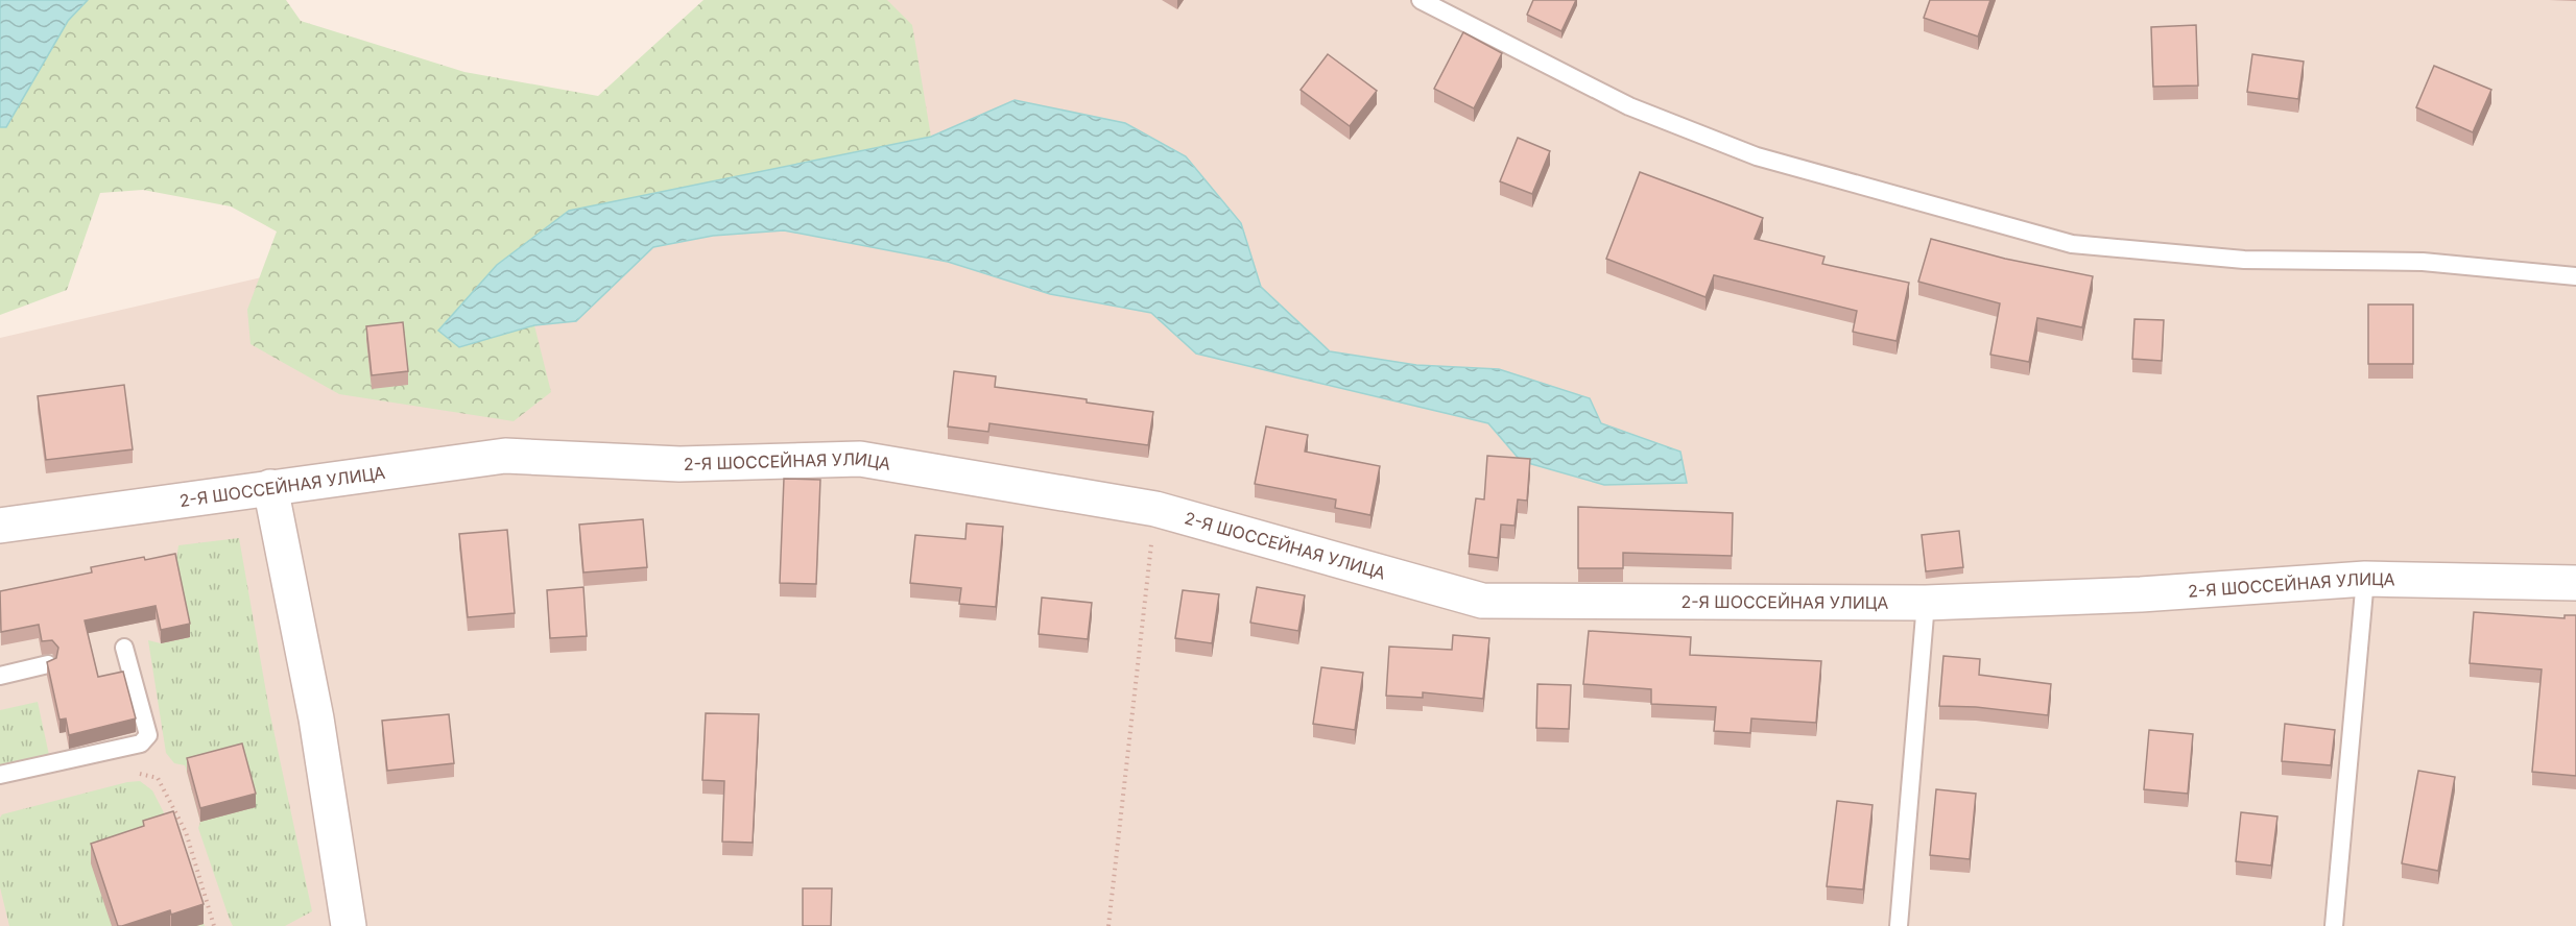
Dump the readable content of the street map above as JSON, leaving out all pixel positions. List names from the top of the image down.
{
  "streets": {
    "street": ["2-Я ШОССЕЙНАЯ УЛИЦА"]
  }
}
